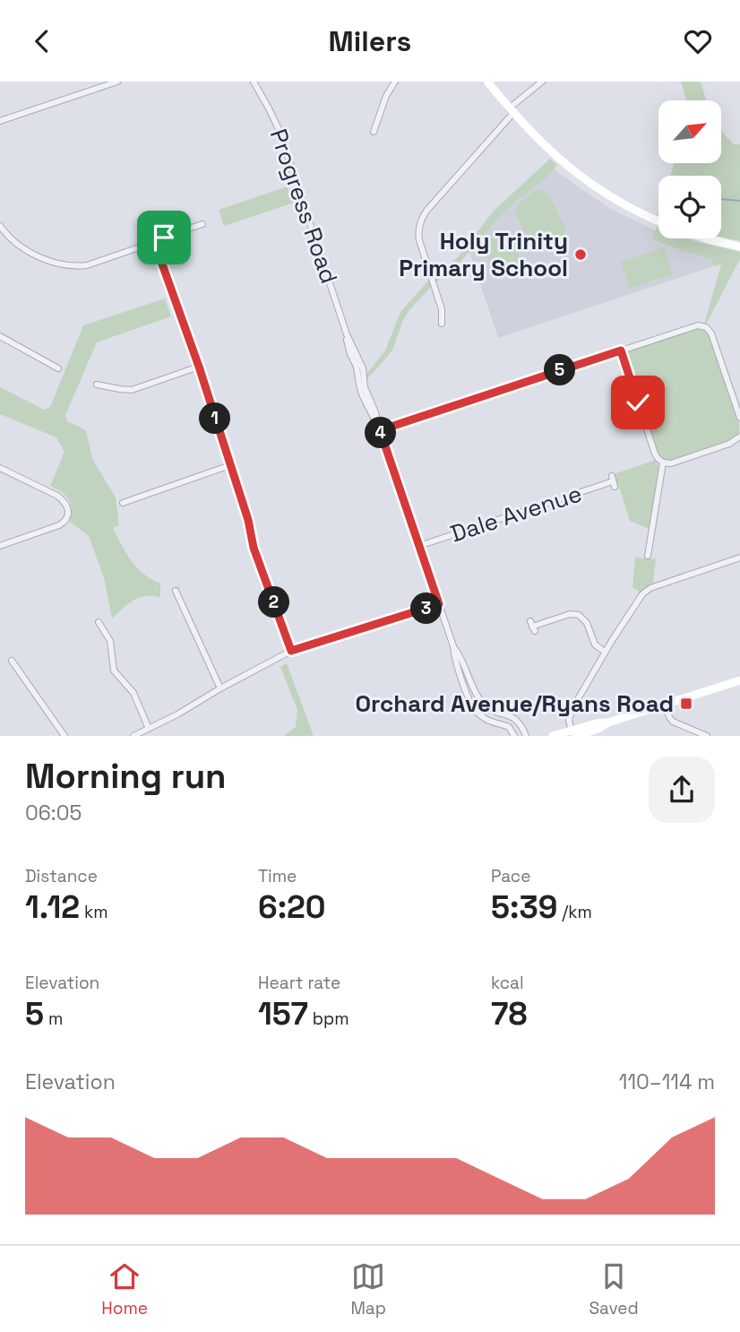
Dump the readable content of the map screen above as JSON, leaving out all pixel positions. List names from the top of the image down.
{
  "streets": {
    "street": ["Progress Road", "Dale Avenue"]
  },
  "crossings": [
    ["Progress Road", "Dale Avenue"]
  ],
  "places": {
    "other": ["Holy Trinity Primary School"],
    "transit": ["Orchard Avenue/Ryans Road"]
  },
  "north": "top right",
  "page": {
    "header": "Milers",
    "pins": [
      "5",
      "1",
      "4",
      "2",
      "3"
    ],
    "heading": ["Morning run", "06:05"],
    "stats": [
      ["Distance", "1.12 km"],
      ["Time", "6:20"],
      ["Pace", "5:39 /km"],
      ["Elevation", "5 m"],
      ["Heart rate", "157 bpm"],
      ["kcal", "78"]
    ],
    "chart": ["Elevation", "110–114 m"],
    "tabs": ["Home", "Map", "Saved"]
  }
}
